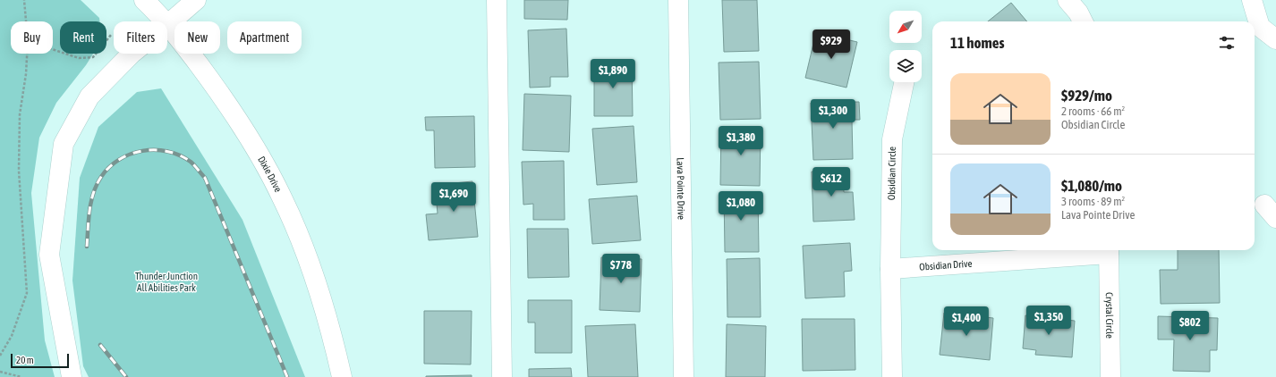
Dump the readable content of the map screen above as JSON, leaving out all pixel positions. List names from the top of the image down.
{
  "streets": {
    "street": [
      "Obsidian Circle",
      "Dixie Drive",
      "Lava Pointe Drive",
      "Obsidian Drive",
      "Crystal Circle"
    ]
  },
  "crossings": [
    ["Obsidian Circle", "Obsidian Drive"],
    ["Obsidian Drive", "Crystal Circle"]
  ],
  "parks": ["Thunder Junction All Abilities Park"],
  "scale_bar": "20 m",
  "north": "bottom left",
  "page": {
    "chip": [
      "Buy",
      "Rent",
      "Filters",
      "New",
      "Apartment"
    ],
    "heading": "11 homes",
    "price": [
      "$929",
      "$1,890",
      "$1,300",
      "$1,380",
      "$612",
      "$1,690",
      "$1,080",
      "$778",
      "$1,350",
      "$1,400",
      "$802"
    ],
    "list": [
      {
        "name": "$929/mo",
        "note": "2 rooms · 66 m² · Obsidian Circle"
      },
      {
        "name": "$1,080/mo",
        "note": "3 rooms · 89 m² · Lava Pointe Drive"
      }
    ],
    "scale": "20 m"
  }
}
